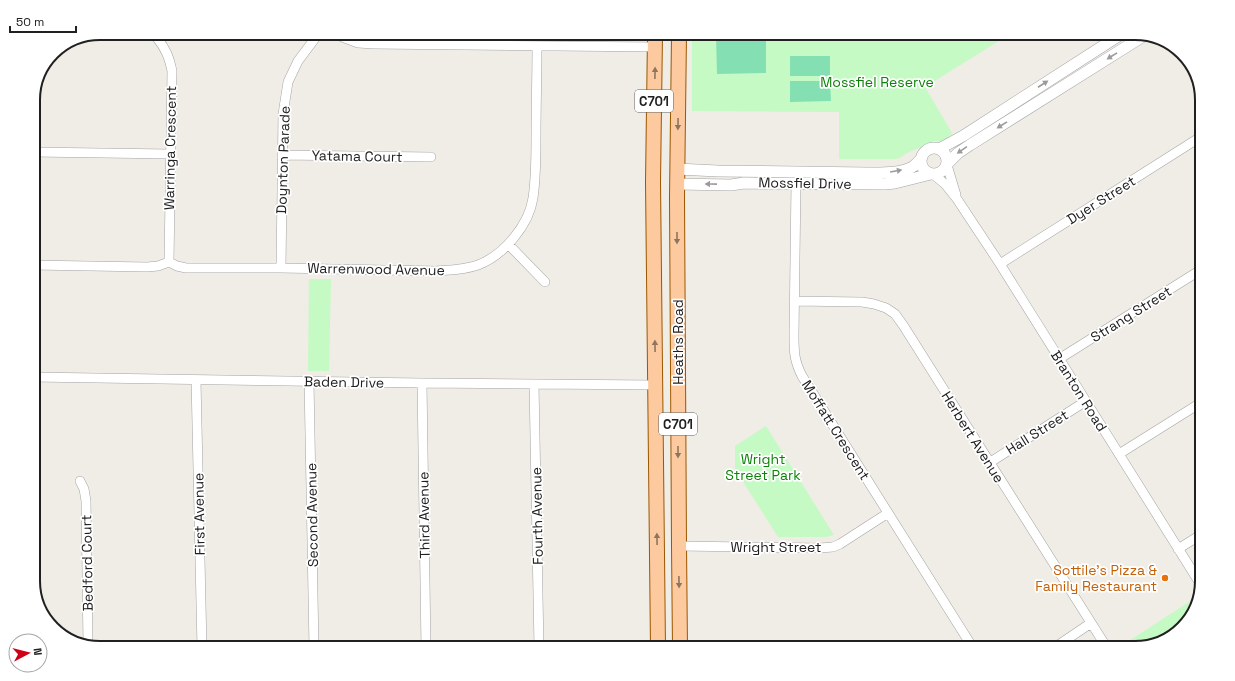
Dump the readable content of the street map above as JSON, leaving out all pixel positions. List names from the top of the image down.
{
  "streets": {
    "main road": ["C701", "Heaths Road"],
    "street": [
      "Warringa Crescent",
      "Yatama Court",
      "Doynton Parade",
      "Mossfiel Drive",
      "Dyer Street",
      "Warrenwood Avenue",
      "Strang Street",
      "Baden Drive",
      "Branton Road",
      "Moffatt Crescent",
      "Hall Street",
      "Herbert Avenue",
      "First Avenue",
      "Second Avenue",
      "Third Avenue",
      "Fourth Avenue",
      "Wright Street",
      "Bedford Court"
    ]
  },
  "crossings": [
    ["Warringa Crescent", "Warrenwood Avenue"],
    ["Yatama Court", "Doynton Parade"],
    ["Doynton Parade", "Warrenwood Avenue"],
    ["Mossfiel Drive", "Heaths Road"],
    ["Mossfiel Drive", "Branton Road"],
    ["Mossfiel Drive", "Moffatt Crescent"],
    ["Dyer Street", "Branton Road"],
    ["Strang Street", "Branton Road"],
    ["Heaths Road", "Baden Drive"],
    ["Heaths Road", "Wright Street"],
    ["Baden Drive", "First Avenue"],
    ["Baden Drive", "Second Avenue"],
    ["Baden Drive", "Third Avenue"],
    ["Baden Drive", "Fourth Avenue"],
    ["Branton Road", "Hall Street"],
    ["Moffatt Crescent", "Herbert Avenue"],
    ["Moffatt Crescent", "Wright Street"],
    ["Hall Street", "Herbert Avenue"]
  ],
  "parks": ["Mossfiel Reserve", "Wright Street Park"],
  "places": ["Sottile's Pizza & Family Restaurant"],
  "scale_bar": "50 m",
  "north": "right"
}
